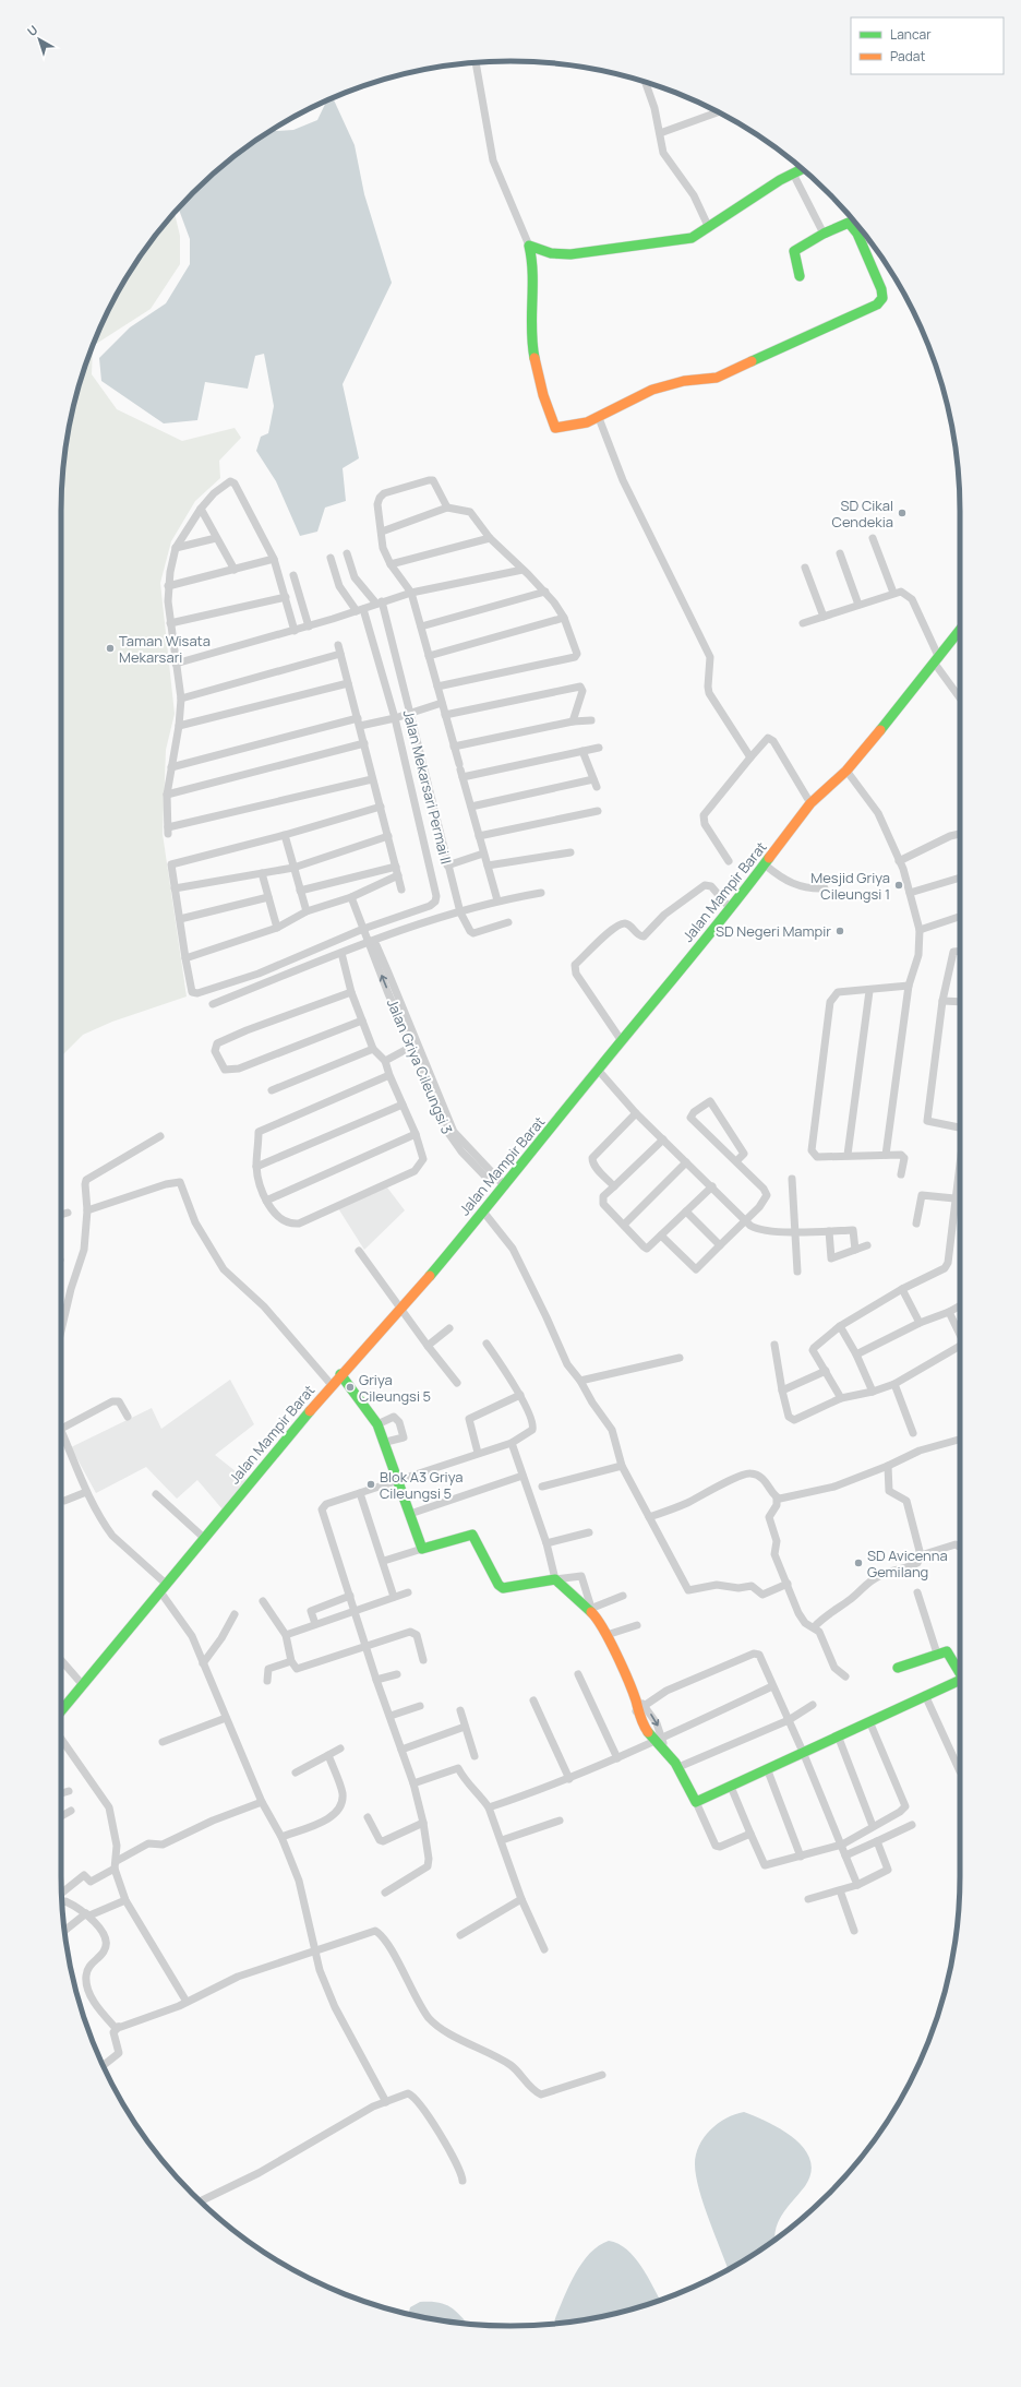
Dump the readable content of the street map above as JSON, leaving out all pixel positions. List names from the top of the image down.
{
  "streets": {
    "street": ["Jalan Mekarsari Permai II", "Jalan Mampir Barat", "Jalan Griya Cileungsi 3"]
  },
  "crossings": [
    ["Jalan Mampir Barat", "Jalan Griya Cileungsi 3"]
  ],
  "places": [
    "SD Cikal Cendekia",
    "Taman Wisata Mekarsari",
    "Mesjid Griya Cileungsi 1",
    "SD Negeri Mampir",
    "Griya Cileungsi 5",
    "Blok A3 Griya Cileungsi 5",
    "SD Avicenna Gemilang"
  ],
  "legend": ["Lancar", "Padat"],
  "north": "top left"
}
